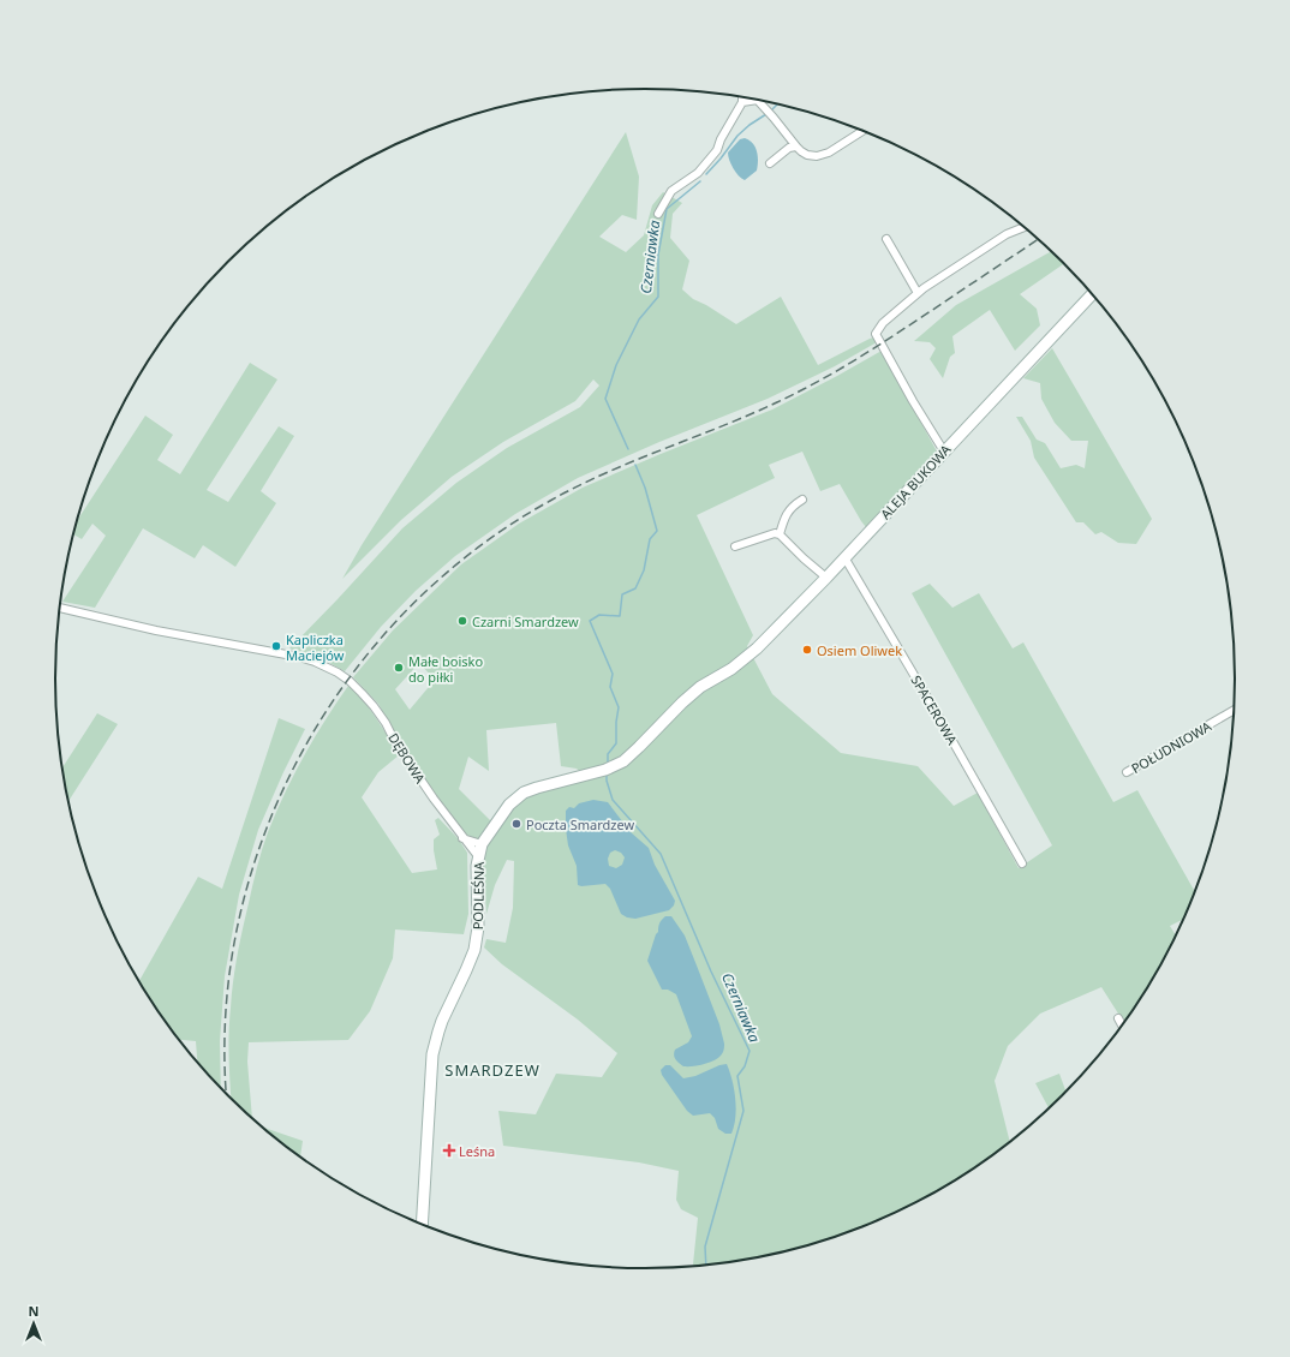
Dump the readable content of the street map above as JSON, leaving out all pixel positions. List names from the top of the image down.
{
  "streets": {
    "street": [
      "ALEJA BUKOWA",
      "SPACEROWA",
      "POŁUDNIOWA",
      "DĘBOWA",
      "PODLEŚNA"
    ]
  },
  "crossings": [
    ["ALEJA BUKOWA", "SPACEROWA"],
    ["ALEJA BUKOWA", "PODLEŚNA"],
    ["DĘBOWA", "PODLEŚNA"]
  ],
  "districts": ["SMARDZEW"],
  "water": ["Czerniawka"],
  "places": {
    "other": [
      "Czarni Smardzew",
      "Kapliczka Maciejów",
      "Osiem Oliwek",
      "Małe boisko do piłki",
      "Poczta Smardzew"
    ],
    "health": ["Leśna"]
  },
  "north": "top"
}
